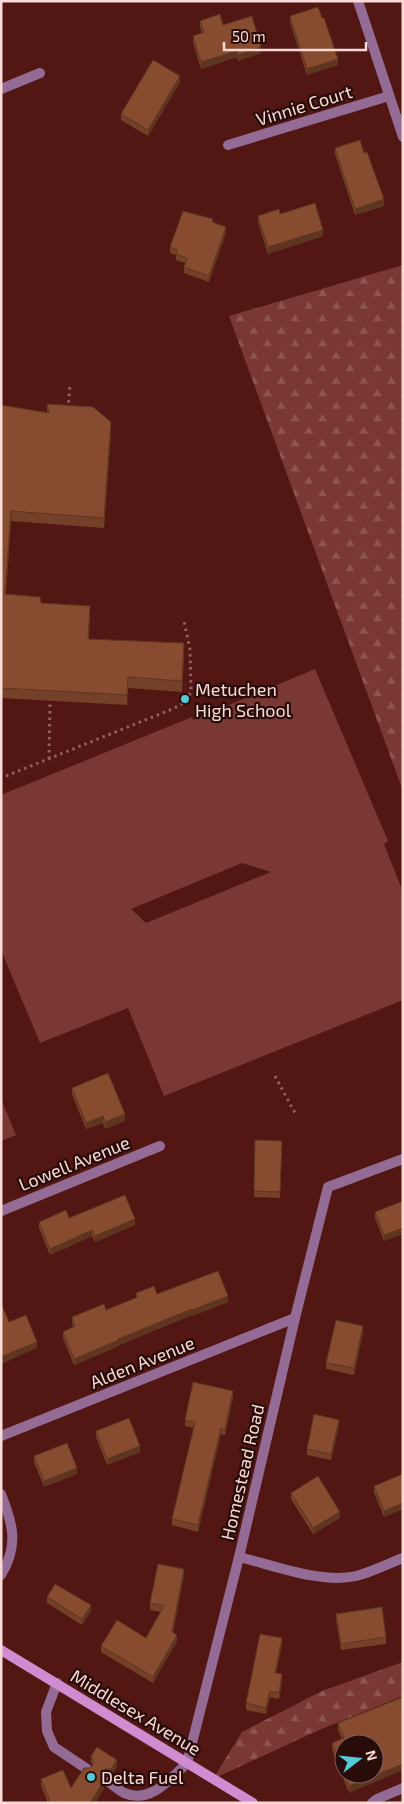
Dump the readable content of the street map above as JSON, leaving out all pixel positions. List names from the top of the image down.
{
  "streets": {
    "main road": ["Middlesex Avenue"],
    "street": [
      "Vinnie Court",
      "Lowell Avenue",
      "Alden Avenue",
      "Homestead Road"
    ]
  },
  "crossings": [
    ["Alden Avenue", "Homestead Road"],
    ["Homestead Road", "Middlesex Avenue"]
  ],
  "places": ["Metuchen High School", "Delta Fuel"],
  "scale_bar": "50 m",
  "north": "right"
}
